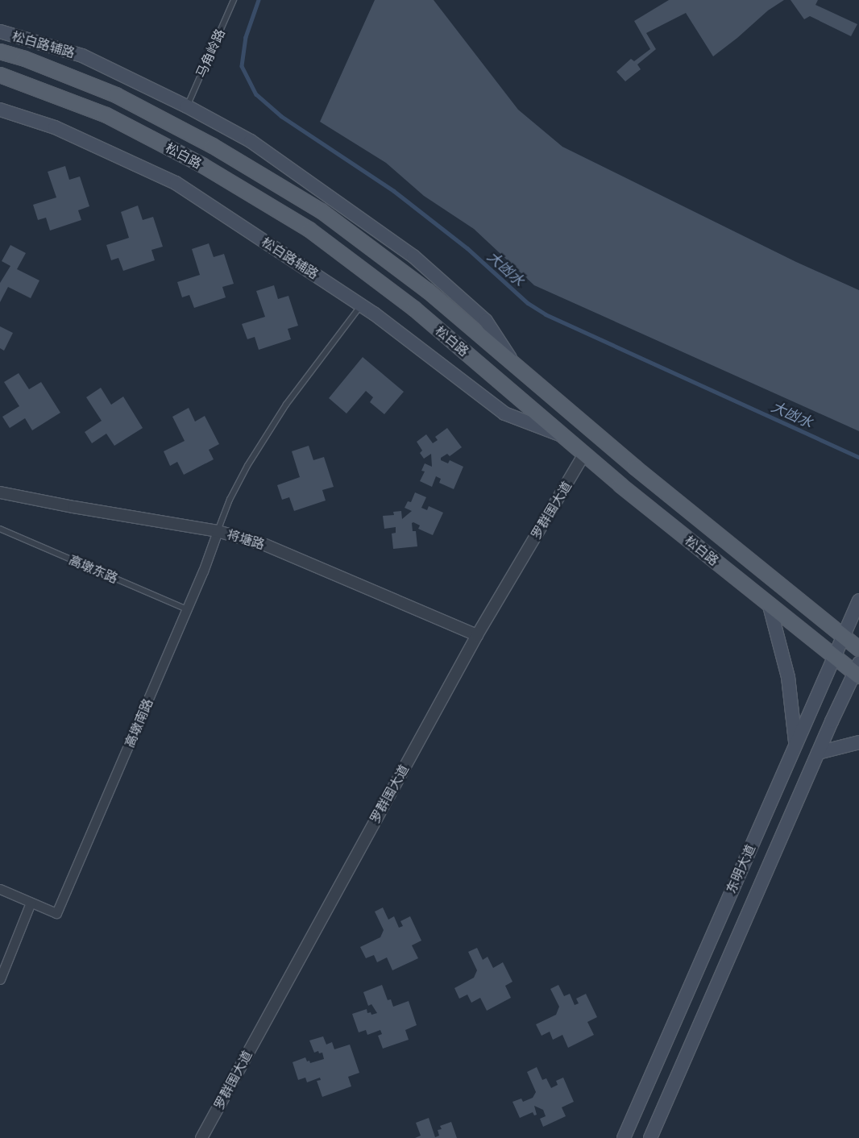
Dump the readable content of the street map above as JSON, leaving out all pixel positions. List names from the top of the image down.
{
  "streets": {
    "main road": ["松白路辅路", "松白路", "东明大道"],
    "street": ["罗群围大道", "将塘路", "高墩南路"],
    "lane": ["马角岭路", "高墩东路"]
  },
  "crossings": [
    ["松白路辅路", "马角岭路"],
    ["松白路辅路", "松白路"],
    ["松白路", "罗群围大道"],
    ["松白路", "东明大道"],
    ["罗群围大道", "将塘路"],
    ["将塘路", "高墩南路"],
    ["高墩东路", "高墩南路"]
  ],
  "water": ["大凼水"]
}
